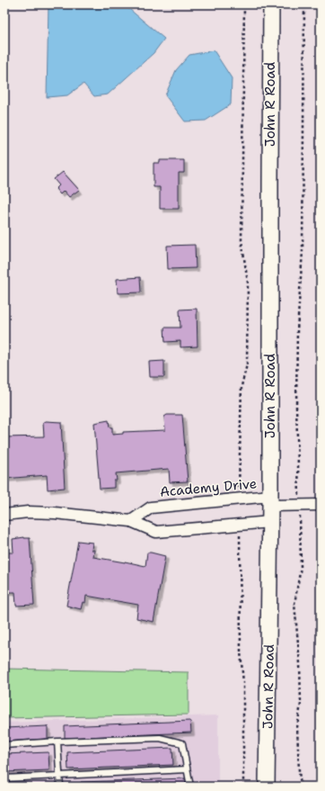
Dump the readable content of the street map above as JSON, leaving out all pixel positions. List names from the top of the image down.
{
  "streets": {
    "main road": ["John R Road"],
    "street": ["Academy Drive"]
  },
  "crossings": [
    ["John R Road", "Academy Drive"]
  ]
}
